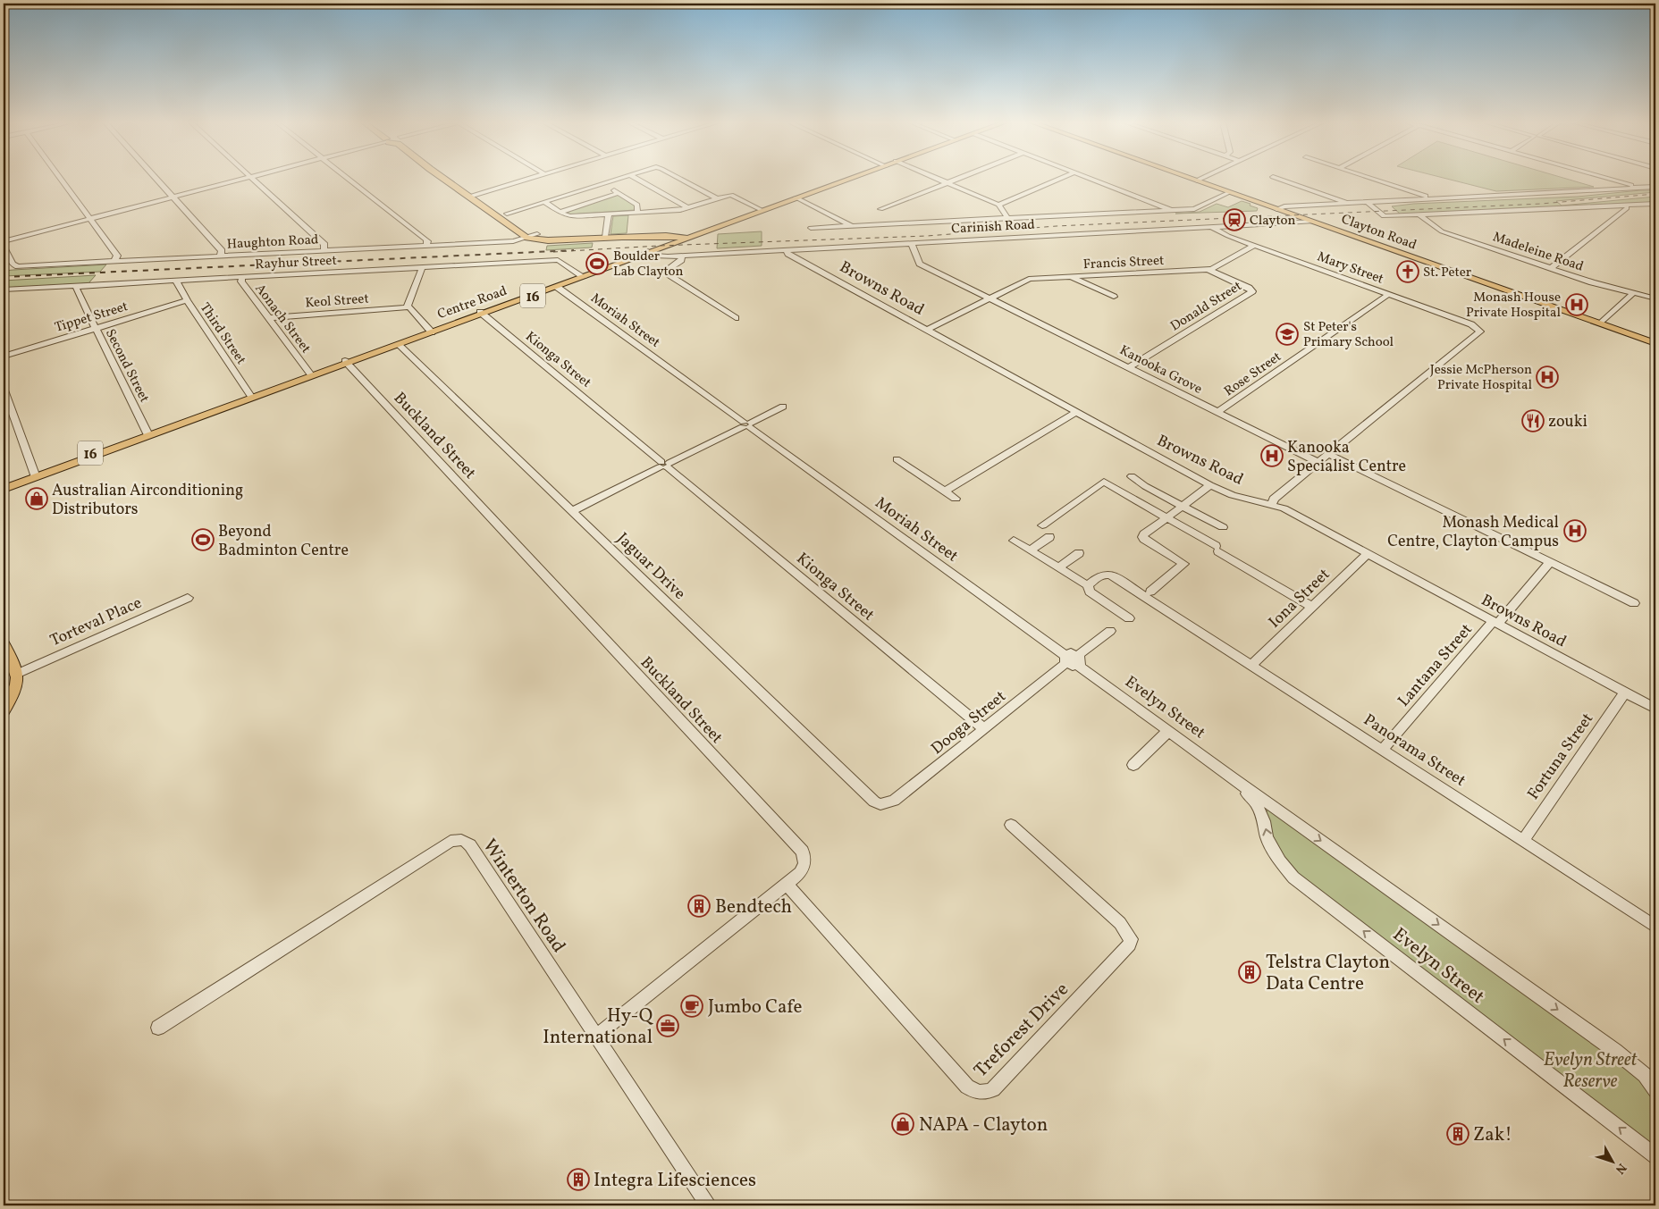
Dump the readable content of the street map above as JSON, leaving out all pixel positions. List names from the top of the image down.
{
  "streets": {
    "main road": [
      "Clayton Road",
      "Haughton Road",
      "16",
      "Centre Road"
    ],
    "street": [
      "Carinish Road",
      "Madeleine Road",
      "Rayhur Street",
      "Francis Street",
      "Mary Street",
      "Browns Road",
      "Keol Street",
      "Donald Street",
      "Tippet Street",
      "Aonach Street",
      "Moriah Street",
      "Third Street",
      "Kionga Street",
      "Second Street",
      "Kanooka Grove",
      "Rose Street",
      "Buckland Street",
      "Jaguar Drive",
      "Iona Street",
      "Torteval Place",
      "Lantana Street",
      "Evelyn Street",
      "Dooga Street",
      "Panorama Street",
      "Fortuna Street",
      "Winterton Road",
      "Treforest Drive"
    ]
  },
  "crossings": [
    ["Carinish Road", "Clayton Road"],
    ["Carinish Road", "Mary Street"],
    ["Carinish Road", "Browns Road"],
    ["Carinish Road", "Centre Road"],
    ["Carinish Road", "Kanooka Grove"],
    ["Haughton Road", "Centre Road"],
    ["Rayhur Street", "Centre Road"],
    ["Rayhur Street", "Aonach Street"],
    ["Rayhur Street", "Third Street"],
    ["Rayhur Street", "Second Street"],
    ["Francis Street", "Mary Street"],
    ["Francis Street", "Browns Road"],
    ["Francis Street", "Donald Street"],
    ["Francis Street", "Kanooka Grove"],
    ["Mary Street", "Rose Street"],
    ["Browns Road", "Iona Street"],
    ["Browns Road", "Lantana Street"],
    ["Browns Road", "Fortuna Street"],
    ["Keol Street", "Aonach Street"],
    ["Centre Road", "Aonach Street"],
    ["Centre Road", "Moriah Street"],
    ["Centre Road", "Third Street"],
    ["Centre Road", "Kionga Street"],
    ["Centre Road", "Second Street"],
    ["Centre Road", "Buckland Street"],
    ["Centre Road", "Jaguar Drive"],
    ["Donald Street", "Kanooka Grove"],
    ["Tippet Street", "Third Street"],
    ["Tippet Street", "Second Street"],
    ["Moriah Street", "Dooga Street"],
    ["Kionga Street", "Dooga Street"],
    ["Kanooka Grove", "Rose Street"],
    ["Buckland Street", "Winterton Road"],
    ["Buckland Street", "Treforest Drive"],
    ["Jaguar Drive", "Dooga Street"],
    ["Iona Street", "Panorama Street"],
    ["Lantana Street", "Panorama Street"],
    ["Panorama Street", "Fortuna Street"]
  ],
  "parks": ["Evelyn Street Reserve"],
  "places": {
    "station": ["Clayton"],
    "sports": ["Boulder Lab Clayton", "Beyond Badminton Centre"],
    "church": ["St. Peter"],
    "hospital": [
      "Monash House Private Hospital",
      "Jessie McPherson Private Hospital",
      "Kanooka Specialist Centre",
      "Monash Medical Centre, Clayton Campus"
    ],
    "school or university": ["St Peter's Primary School"],
    "restaurant": ["zouki"],
    "shop": ["Australian Airconditioning Distributors", "NAPA - Clayton"],
    "building": [
      "Bendtech",
      "Telstra Clayton Data Centre",
      "Zak!",
      "Integra Lifesciences"
    ],
    "cafe": ["Jumbo Cafe"],
    "office": ["Hy-Q International"]
  },
  "north": "bottom right"
}
